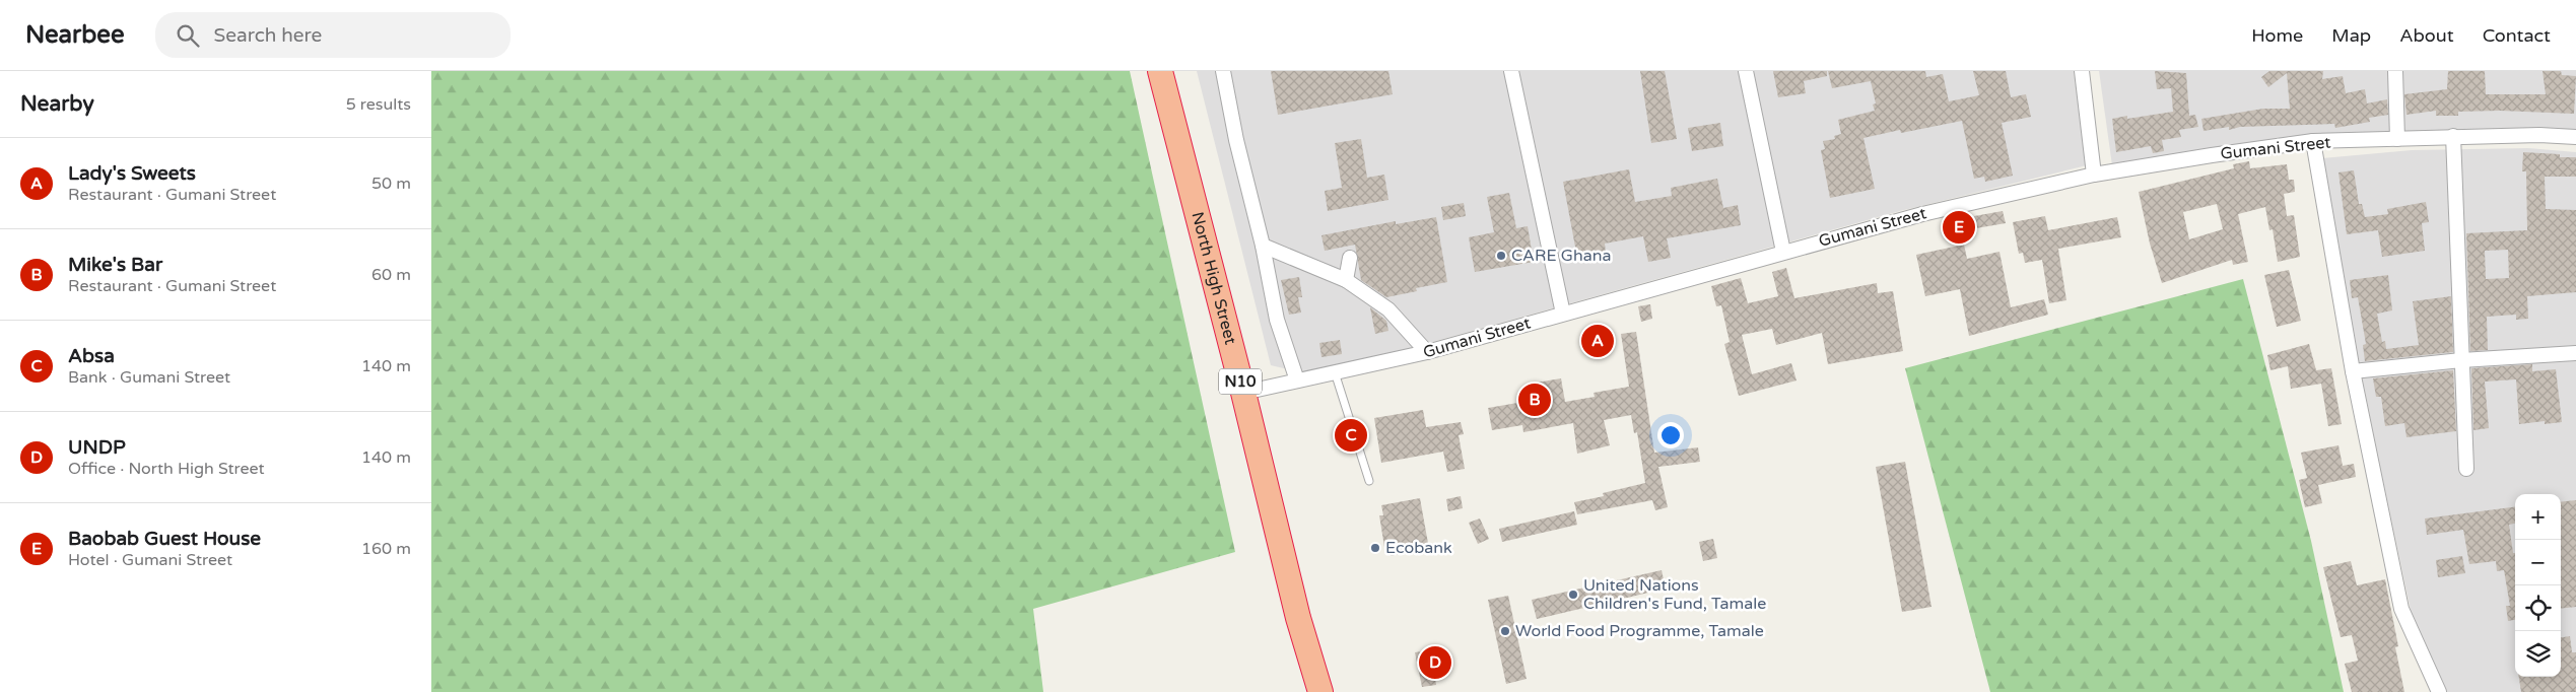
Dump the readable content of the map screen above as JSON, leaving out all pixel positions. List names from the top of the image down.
{
  "streets": {
    "highway": ["North High Street", "N10"],
    "street": ["Gumani Street"]
  },
  "crossings": [
    ["Gumani Street", "North High Street"]
  ],
  "places": [
    "CARE Ghana",
    "Ecobank",
    "United Nations Children's Fund, Tamale",
    "World Food Programme, Tamale"
  ],
  "page": {
    "header": "Nearbee",
    "search": "Search here",
    "nav": [
      "Home",
      "Map",
      "About",
      "Contact"
    ],
    "heading": ["Nearby", "5 results"],
    "list": [
      {
        "mark": "A",
        "name": "Lady's Sweets",
        "note": "Restaurant · Gumani Street",
        "value": "50 m"
      },
      {
        "mark": "B",
        "name": "Mike's Bar",
        "note": "Restaurant · Gumani Street",
        "value": "60 m"
      },
      {
        "mark": "C",
        "name": "Absa",
        "note": "Bank · Gumani Street",
        "value": "140 m"
      },
      {
        "mark": "D",
        "name": "UNDP",
        "note": "Office · North High Street",
        "value": "140 m"
      },
      {
        "mark": "E",
        "name": "Baobab Guest House",
        "note": "Hotel · Gumani Street",
        "value": "160 m"
      }
    ],
    "pins": [
      "E",
      "A",
      "B",
      "C",
      "D"
    ],
    "map_buttons": ["+", "−"]
  }
}
